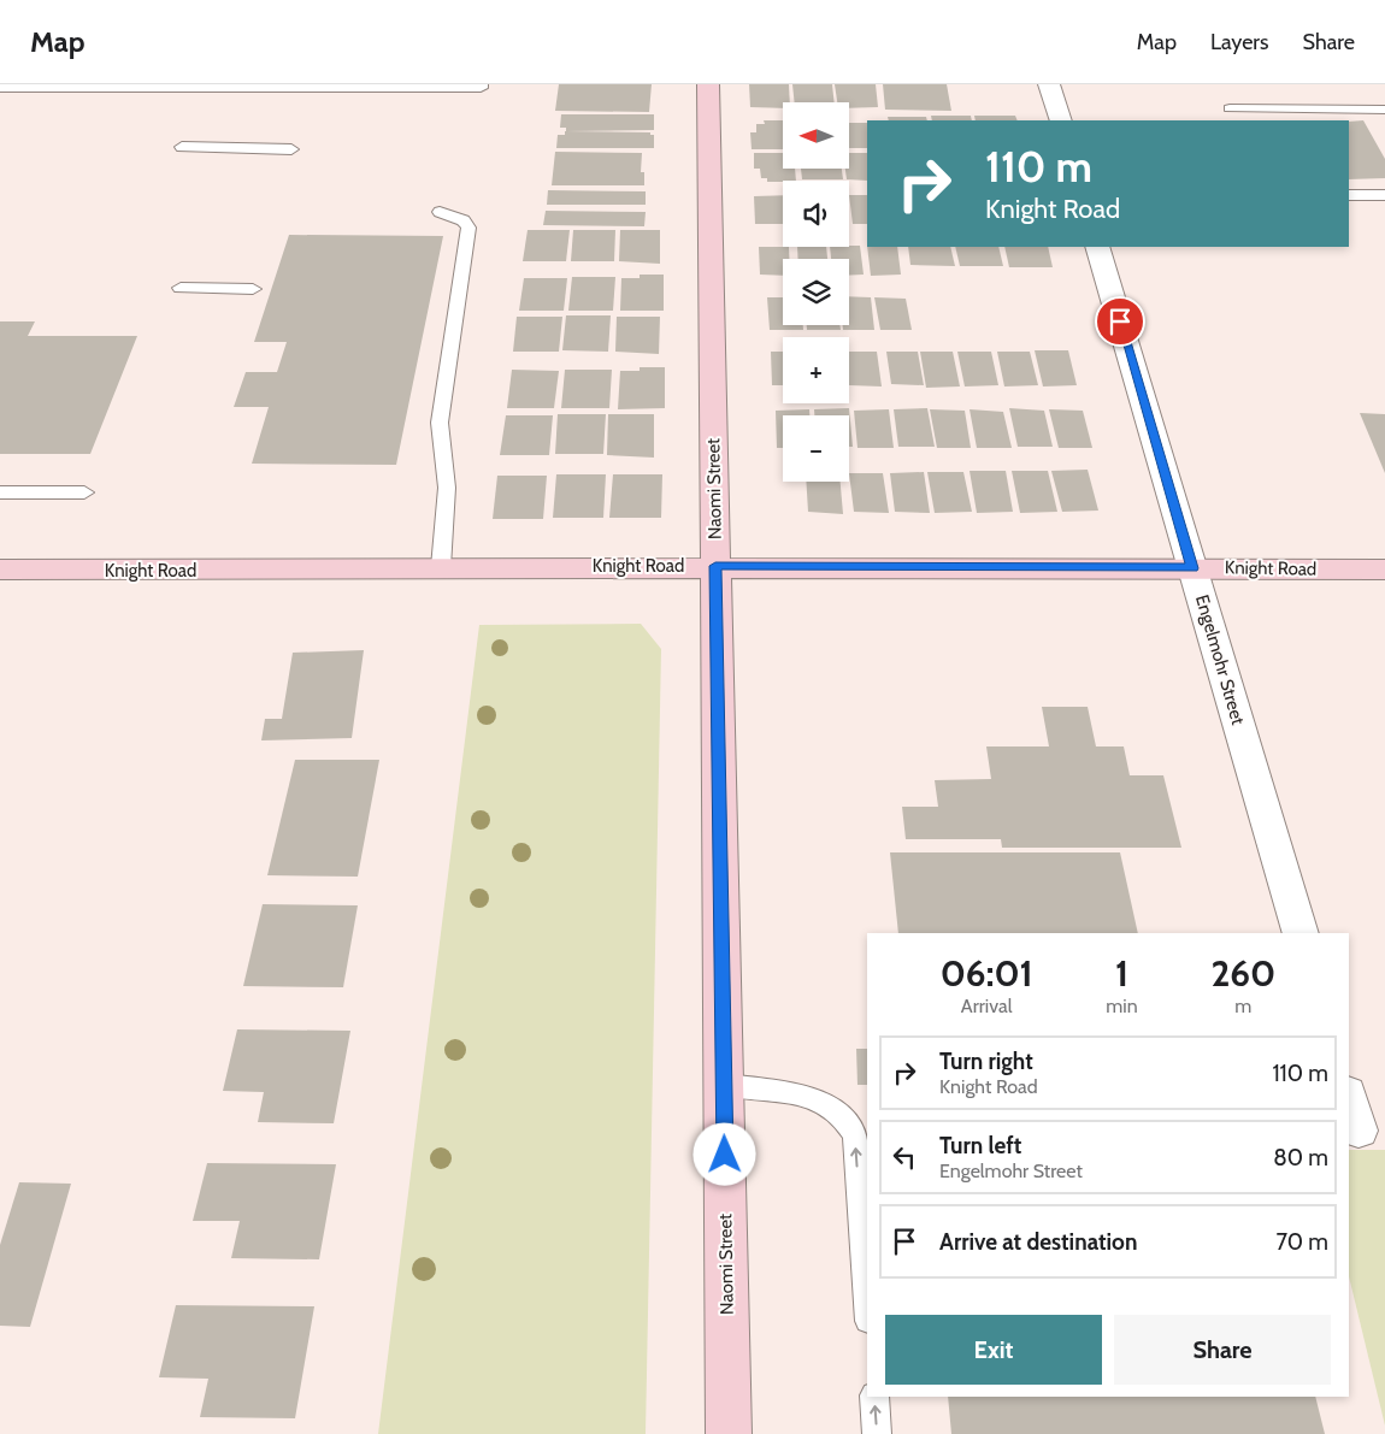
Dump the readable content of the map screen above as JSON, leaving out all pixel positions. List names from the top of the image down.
{
  "streets": {
    "street": ["Naomi Street", "Knight Road", "Engelmohr Street"]
  },
  "crossings": [
    ["Naomi Street", "Knight Road"],
    ["Knight Road", "Engelmohr Street"]
  ],
  "north": "left",
  "page": {
    "header": "Map",
    "nav": ["Map", "Layers", "Share"],
    "map_buttons": ["+", "−"],
    "turn": ["110 m", "Knight Road"],
    "eta": [
      "06:01",
      "Arrival",
      "1",
      "min",
      "260",
      "m"
    ],
    "list": [
      {
        "name": "Turn right",
        "note": "Knight Road",
        "value": "110 m"
      },
      {
        "name": "Turn left",
        "note": "Engelmohr Street",
        "value": "80 m"
      },
      {
        "name": "Arrive at destination",
        "value": "70 m"
      }
    ],
    "buttons": ["Exit", "Share"]
  }
}
